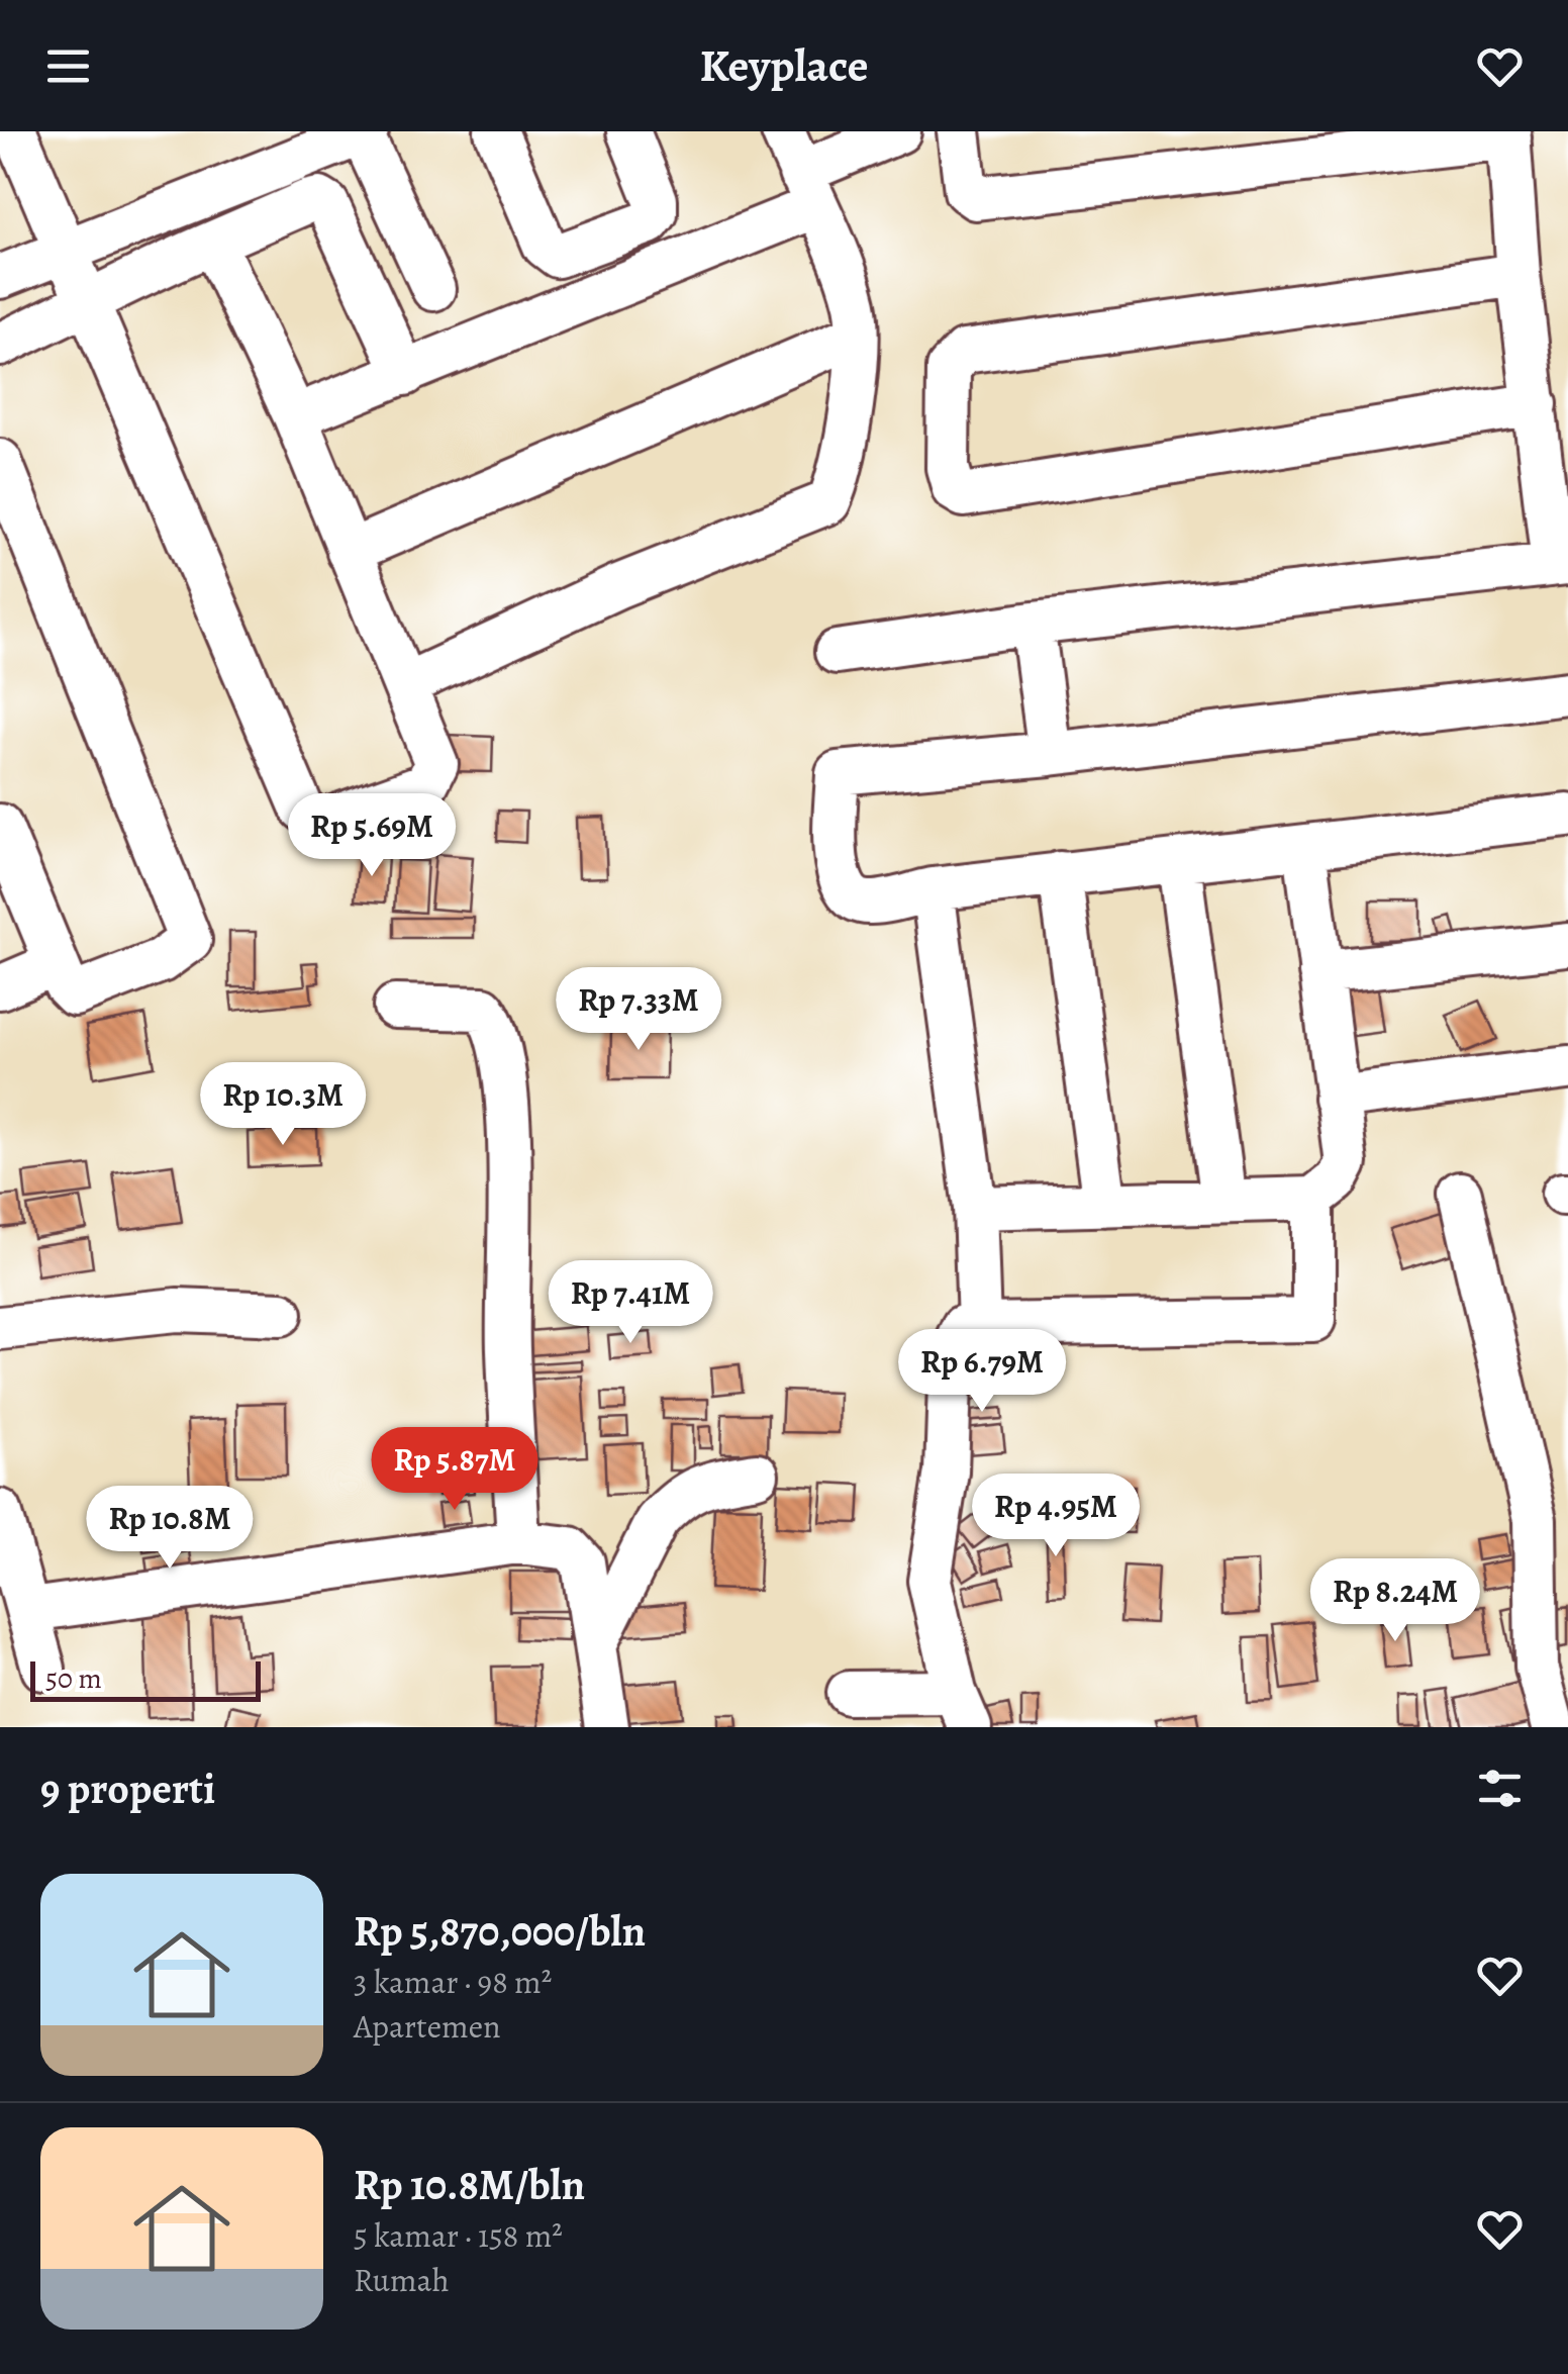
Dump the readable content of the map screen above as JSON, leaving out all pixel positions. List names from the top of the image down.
{
  "scale_bar": "50 m",
  "page": {
    "header": "Keyplace",
    "price": [
      "Rp 5.69M",
      "Rp 7.33M",
      "Rp 10.3M",
      "Rp 7.41M",
      "Rp 6.79M",
      "Rp 5.87M",
      "Rp 4.95M",
      "Rp 10.8M",
      "Rp 8.24M"
    ],
    "scale": "50 m",
    "heading": "9 properti",
    "list": [
      {
        "name": "Rp 5,870,000/bln",
        "note": "3 kamar · 98 m² · Apartemen"
      },
      {
        "name": "Rp 10.8M/bln",
        "note": "5 kamar · 158 m² · Rumah"
      }
    ]
  }
}
